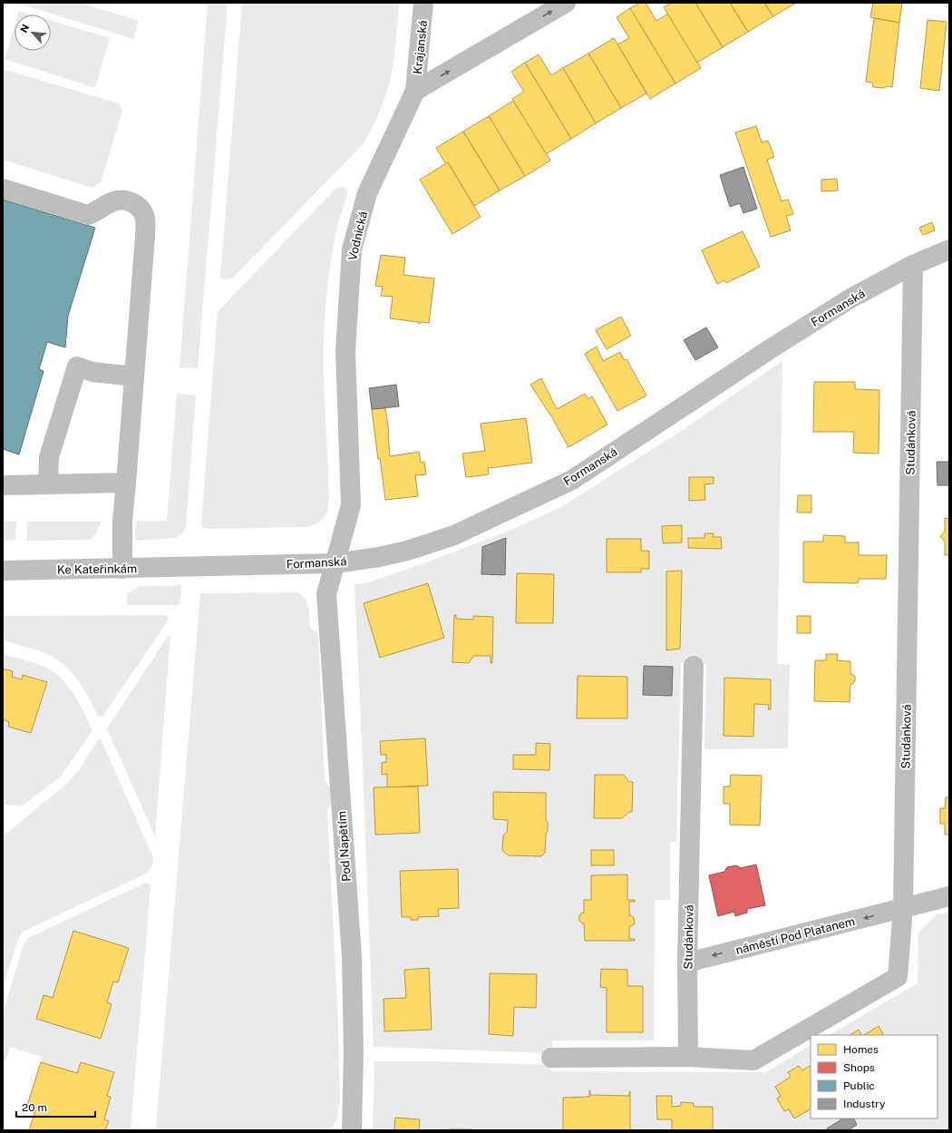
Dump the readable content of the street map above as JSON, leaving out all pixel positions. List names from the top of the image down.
{
  "streets": {
    "street": [
      "Krajanská",
      "Vodnická",
      "Formanská",
      "Studánková",
      "Ke Kateřinkám",
      "Pod Napětím",
      "náměstí Pod Platanem"
    ]
  },
  "crossings": [
    ["Krajanská", "Vodnická"],
    ["Vodnická", "Formanská"],
    ["Vodnická", "Pod Napětím"],
    ["Formanská", "Studánková"],
    ["Formanská", "Ke Kateřinkám"],
    ["Formanská", "Pod Napětím"],
    ["Studánková", "náměstí Pod Platanem"]
  ],
  "one_way": ["náměstí Pod Platanem"],
  "legend": [
    "Homes",
    "Shops",
    "Public",
    "Industry"
  ],
  "scale_bar": "20 m",
  "north": "top left"
}
